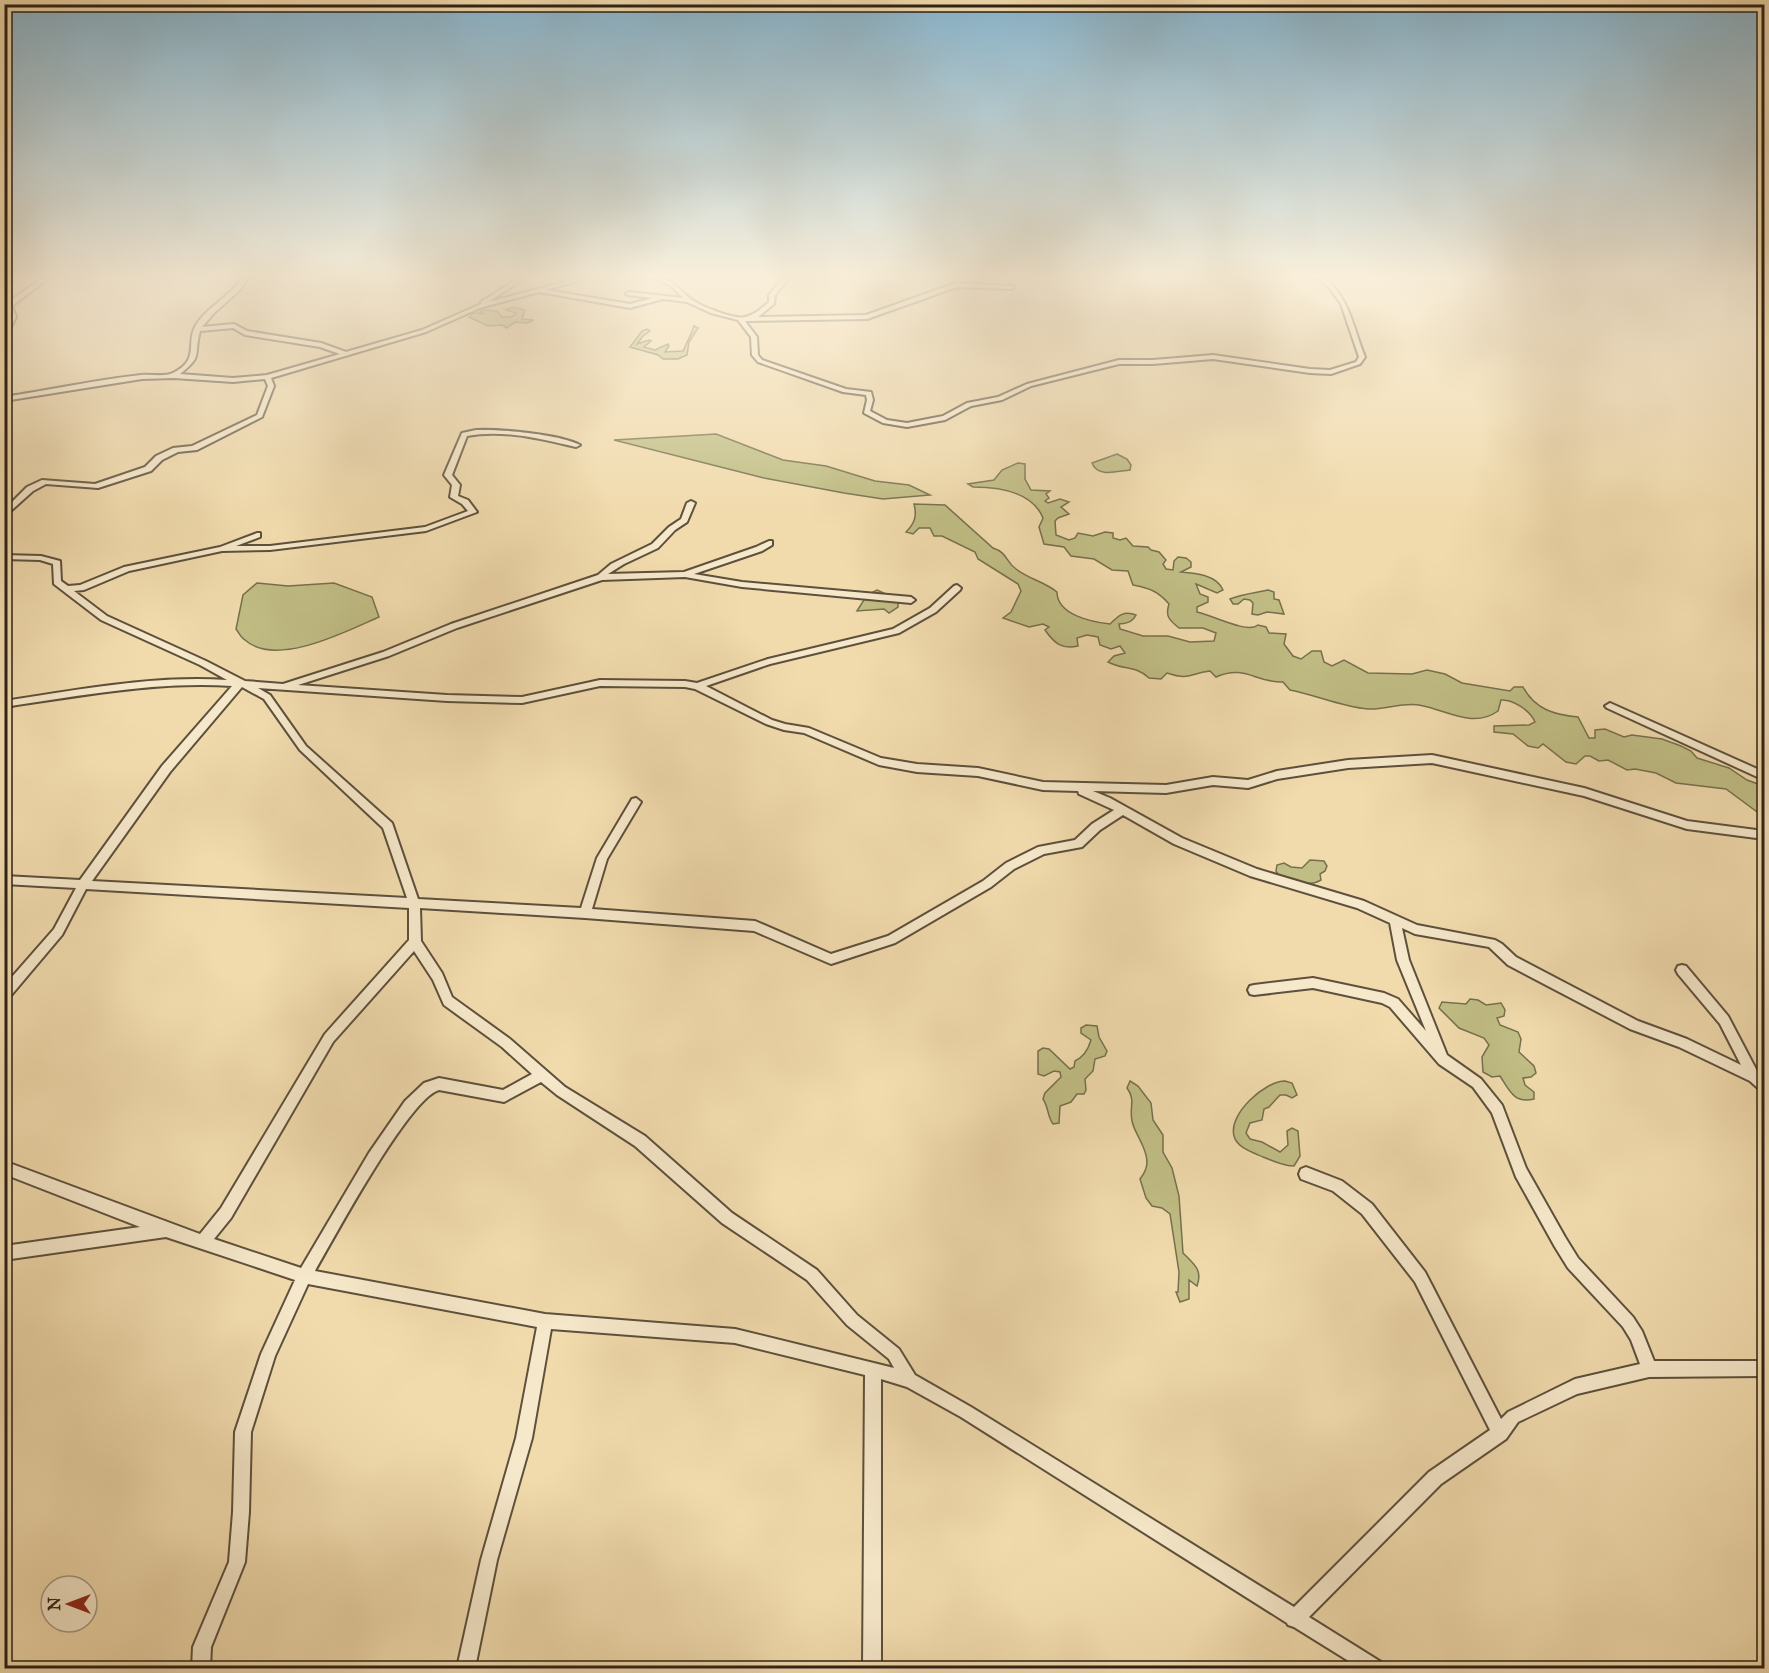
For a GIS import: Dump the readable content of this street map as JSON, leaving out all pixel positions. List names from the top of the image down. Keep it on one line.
{"north":"left"}
